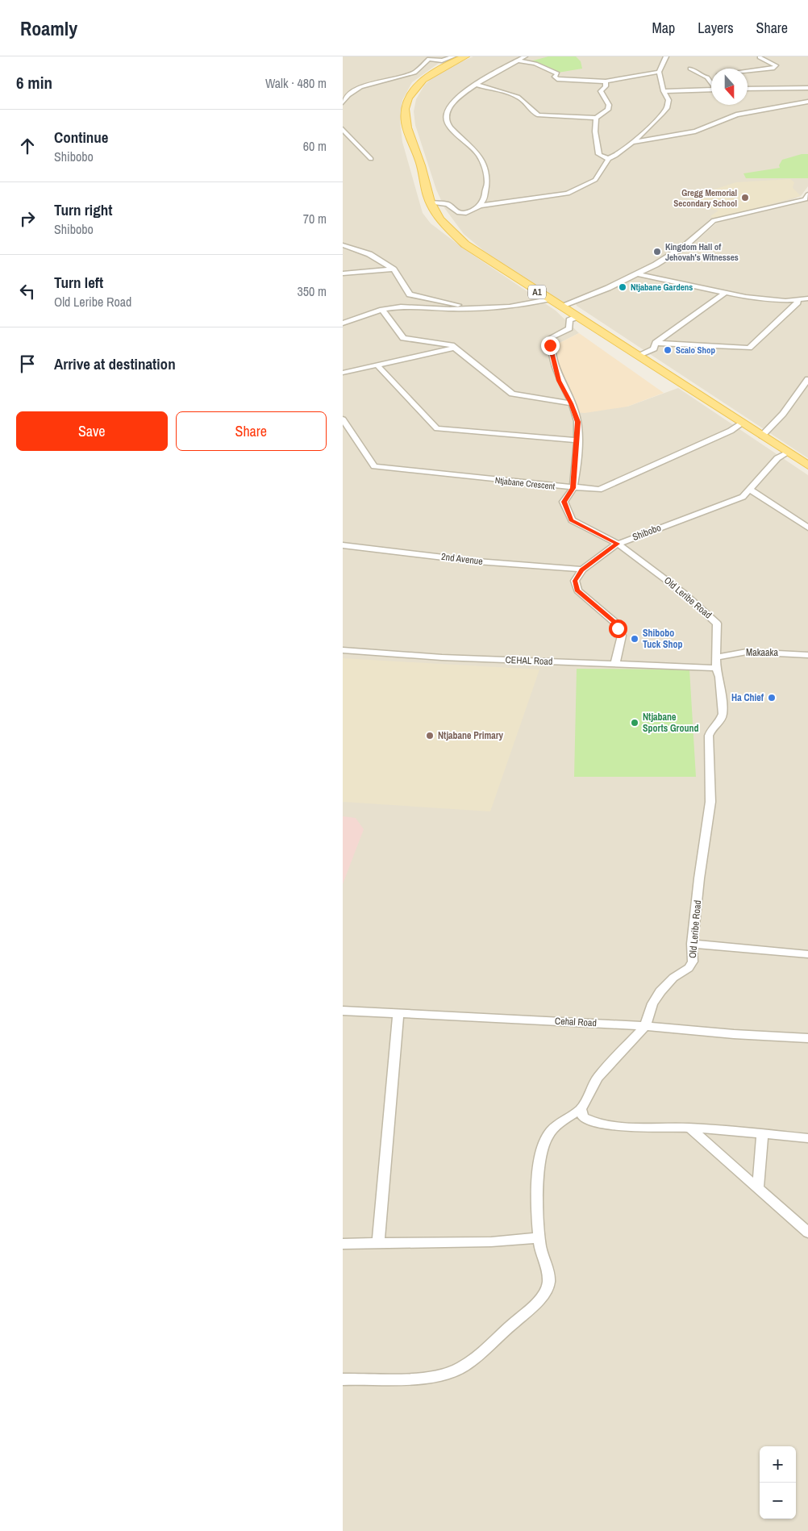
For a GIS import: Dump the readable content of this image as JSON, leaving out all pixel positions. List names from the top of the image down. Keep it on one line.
{"streets":{"main road":["A1"],"street":["Ntjabane Crescent","Shibobo","2nd Avenue","Old Leribe Road","Makaaka","CEHAL Road","Cehal Road"]},"crossings":[["A1","Ntjabane Crescent"],["A1","Shibobo"],["A1","Old Leribe Road"],["Ntjabane Crescent","Old Leribe Road"],["Shibobo","2nd Avenue"],["Shibobo","Old Leribe Road"],["Old Leribe Road","Makaaka"],["Old Leribe Road","CEHAL Road"],["Old Leribe Road","Cehal Road"]],"places":["Gregg Memorial Secondary School","Kingdom Hall of Jehovah's Witnesses","Ntjabane Gardens","Scalo Shop","Shibobo Tuck Shop","Ha Chief","Ntjabane Sports Ground","Ntjabane Primary"],"north":"bottom","page":{"header":"Roamly","nav":["Map","Layers","Share"],"heading":["6 min","Walk · 480 m"],"list":[["Continue","Shibobo","60 m"],["Turn right","Shibobo","70 m"],["Turn left","Old Leribe Road","350 m"],"Arrive at destination"],"buttons":["Save","Share"],"map_buttons":["+","−"]}}
